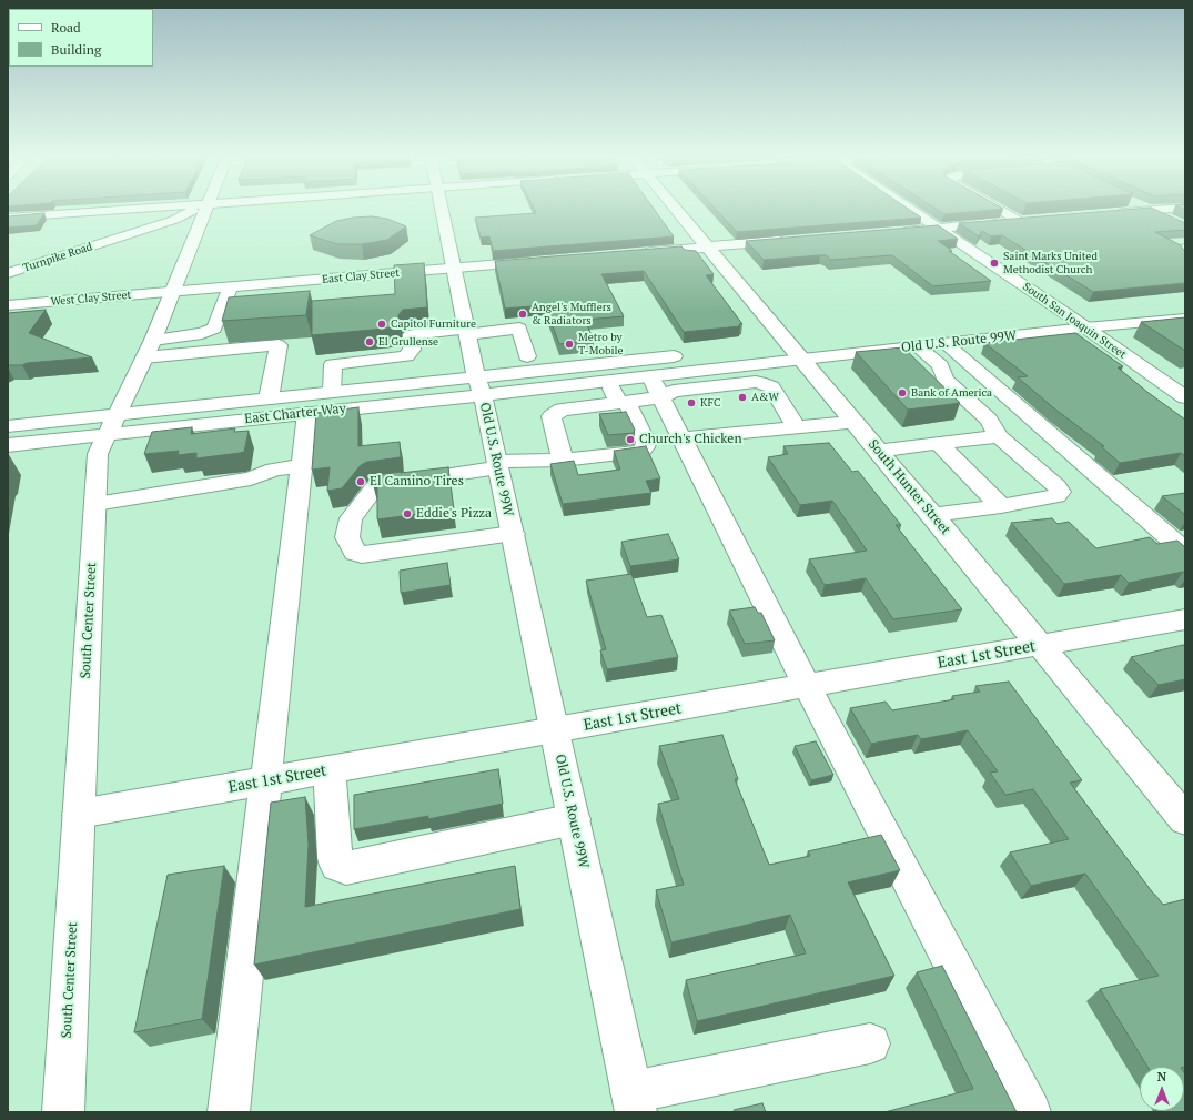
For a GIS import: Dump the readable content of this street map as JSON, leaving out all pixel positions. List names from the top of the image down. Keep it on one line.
{"streets":{"street":["Turnpike Road","East Clay Street","West Clay Street","South San Joaquin Street","Old U.S. Route 99W","East Charter Way","South Hunter Street","South Center Street","East 1st Street"]},"crossings":[["East Clay Street","West Clay Street"],["East Clay Street","South Center Street"],["West Clay Street","South Center Street"],["South San Joaquin Street","Old U.S. Route 99W"],["Old U.S. Route 99W","East Charter Way"],["Old U.S. Route 99W","South Hunter Street"],["Old U.S. Route 99W","East 1st Street"],["East Charter Way","South Center Street"],["South Hunter Street","East 1st Street"],["South Center Street","East 1st Street"]],"places":["Saint Marks United Methodist Church","Angel's Mufflers & Radiators","Capitol Furniture","El Grullense","Metro by T-Mobile","Bank of America","A&W","KFC","Church's Chicken","El Camino Tires","Eddie's Pizza"],"legend":["Road","Building"],"north":"top"}
